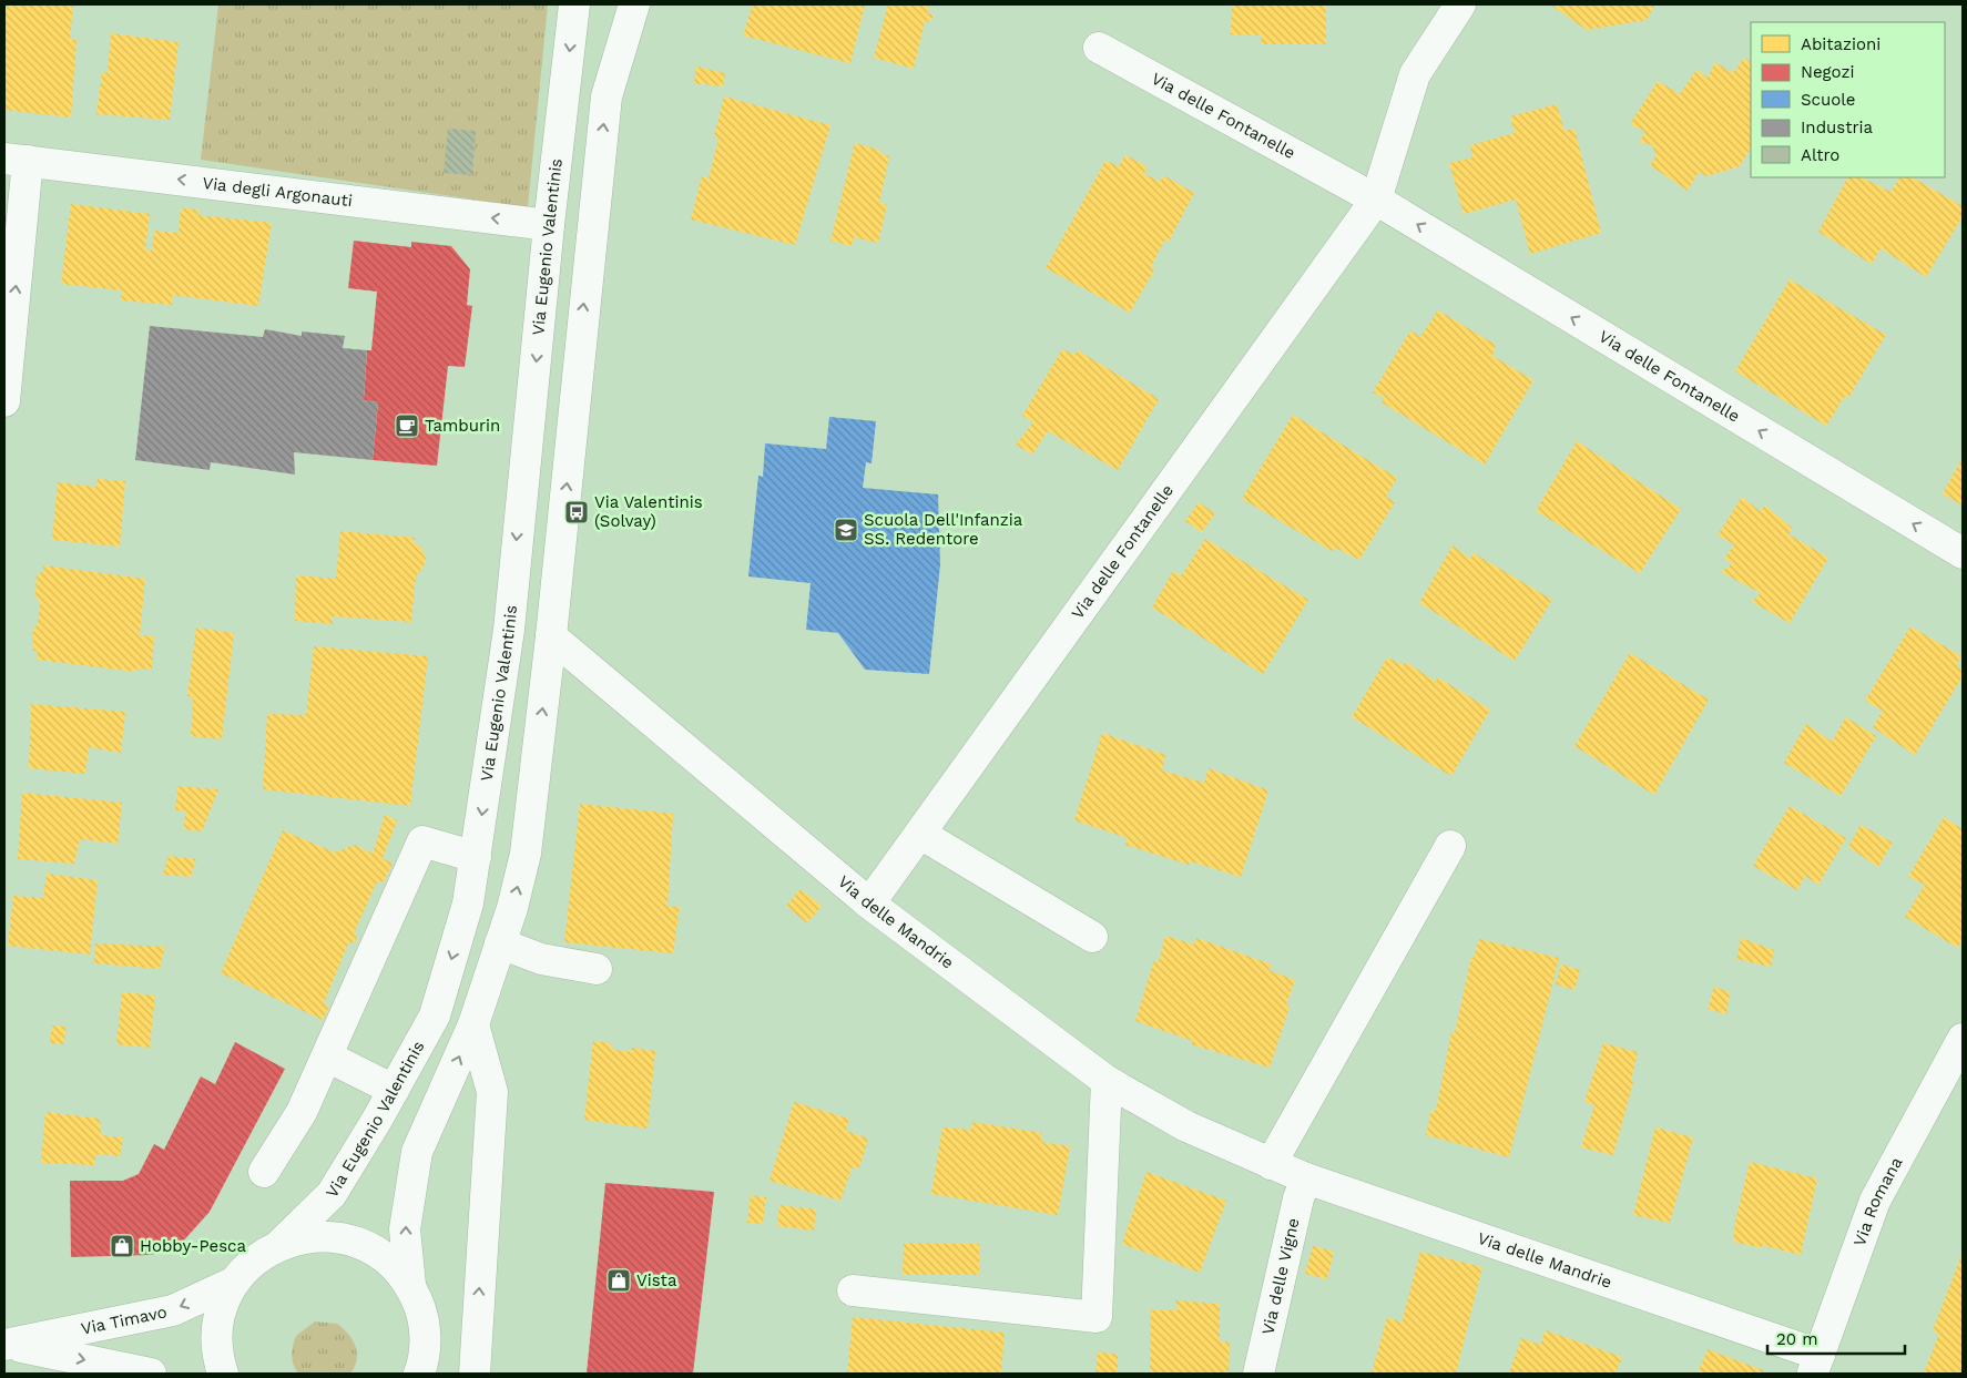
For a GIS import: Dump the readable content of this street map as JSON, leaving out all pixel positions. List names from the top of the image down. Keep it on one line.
{"streets":{"street":["Via delle Fontanelle","Via degli Argonauti","Via Eugenio Valentinis","Via delle Mandrie","Via Romana","Via delle Vigne","Via Timavo"]},"crossings":[["Via delle Fontanelle","Via delle Mandrie"],["Via degli Argonauti","Via Eugenio Valentinis"],["Via Eugenio Valentinis","Via Timavo"],["Via delle Mandrie","Via Romana"],["Via delle Mandrie","Via delle Vigne"]],"one_way":["Via degli Argonauti"],"places":{"cafe":["Tamburin"],"bus stop":["Via Valentinis (Solvay)"],"school or university":["Scuola Dell'Infanzia SS. Redentore"],"shop":["Hobby-Pesca","Vista"]},"legend":["Abitazioni","Negozi","Scuole","Industria","Altro"],"scale_bar":"20 m"}
